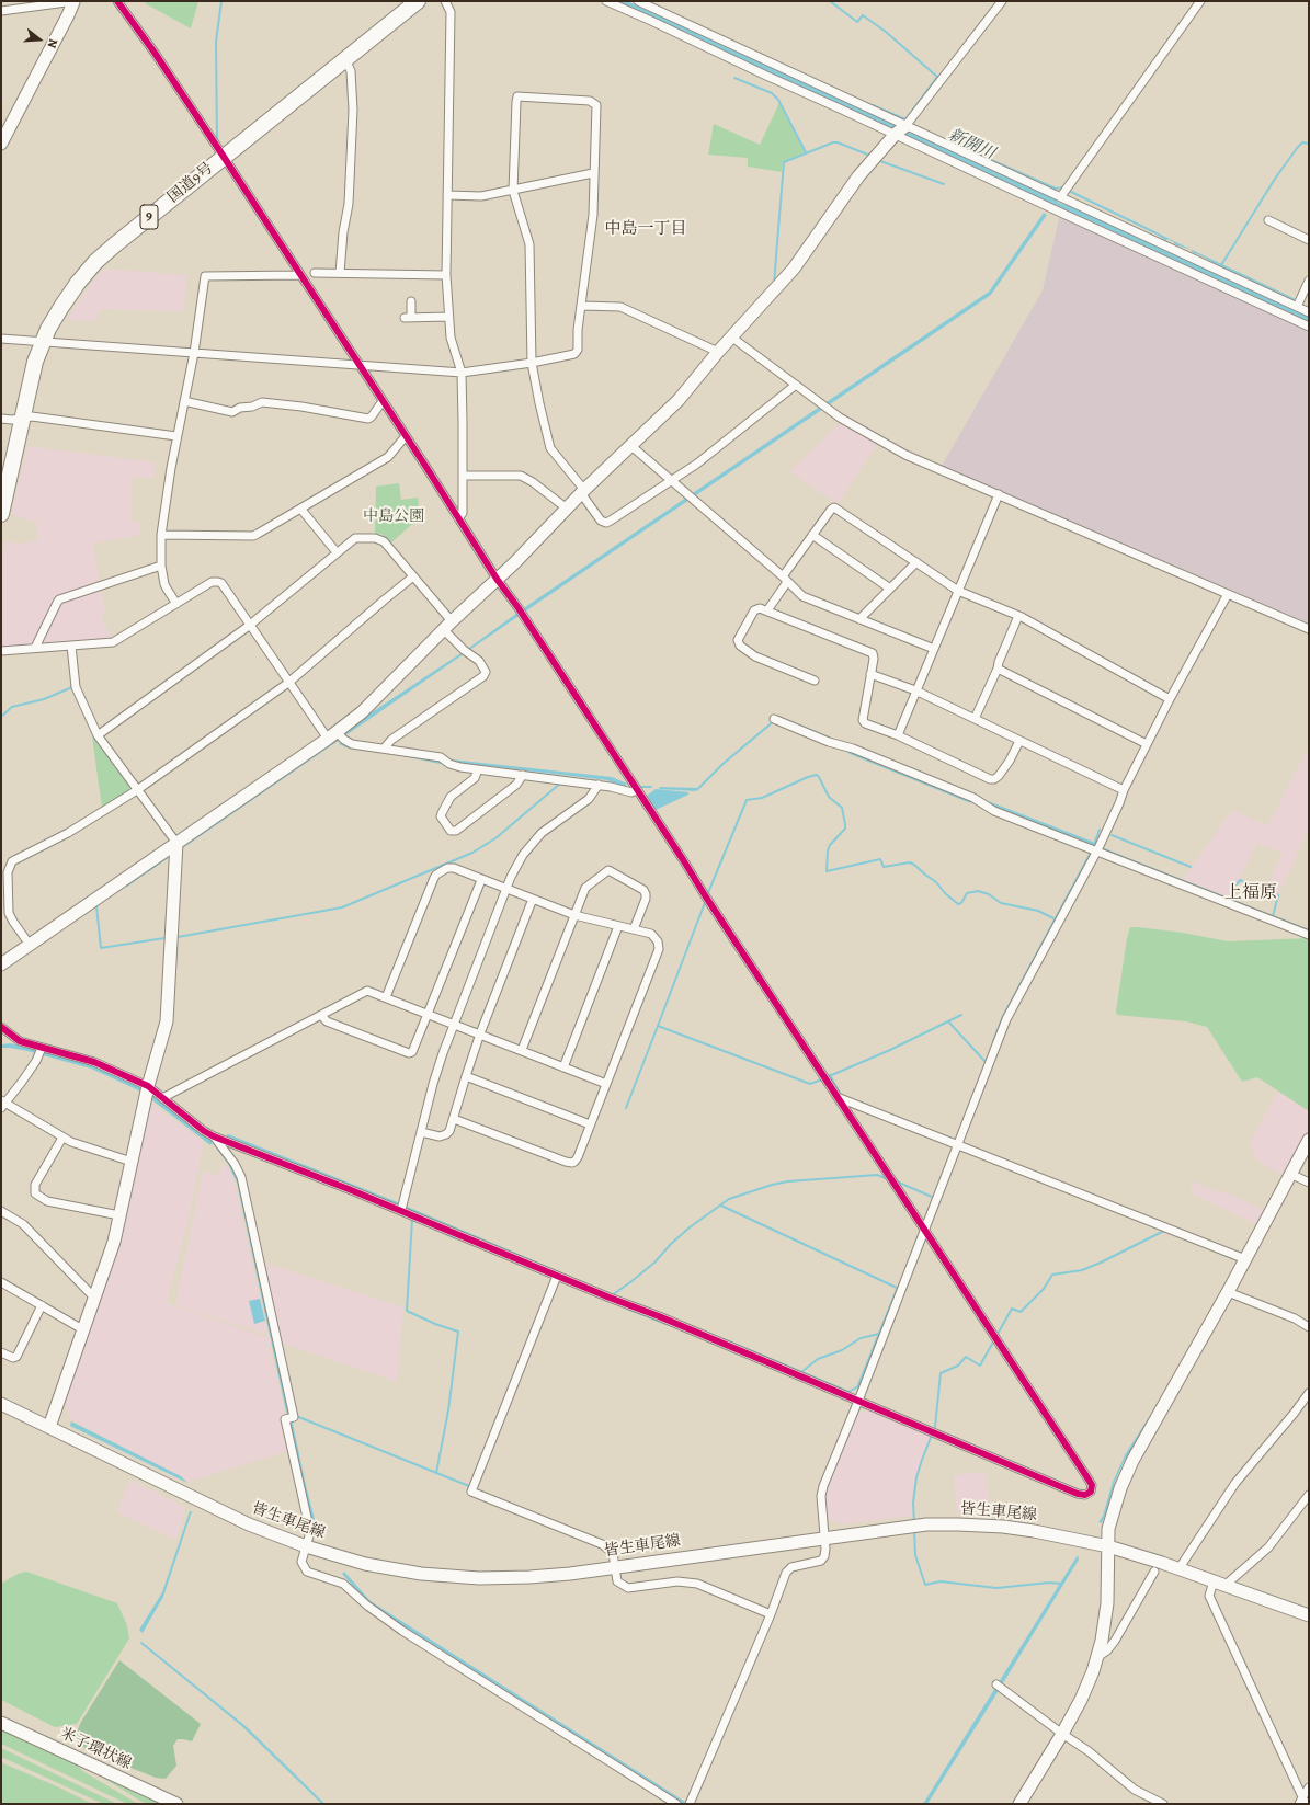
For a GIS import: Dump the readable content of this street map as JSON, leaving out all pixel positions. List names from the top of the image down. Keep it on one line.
{"streets":{"highway":["国道9号","9"],"street":["皆生車尾線","米子環状線"]},"districts":["中島一丁目","上福原"],"water":["新開川"],"parks":["中島公園"],"north":"right"}
